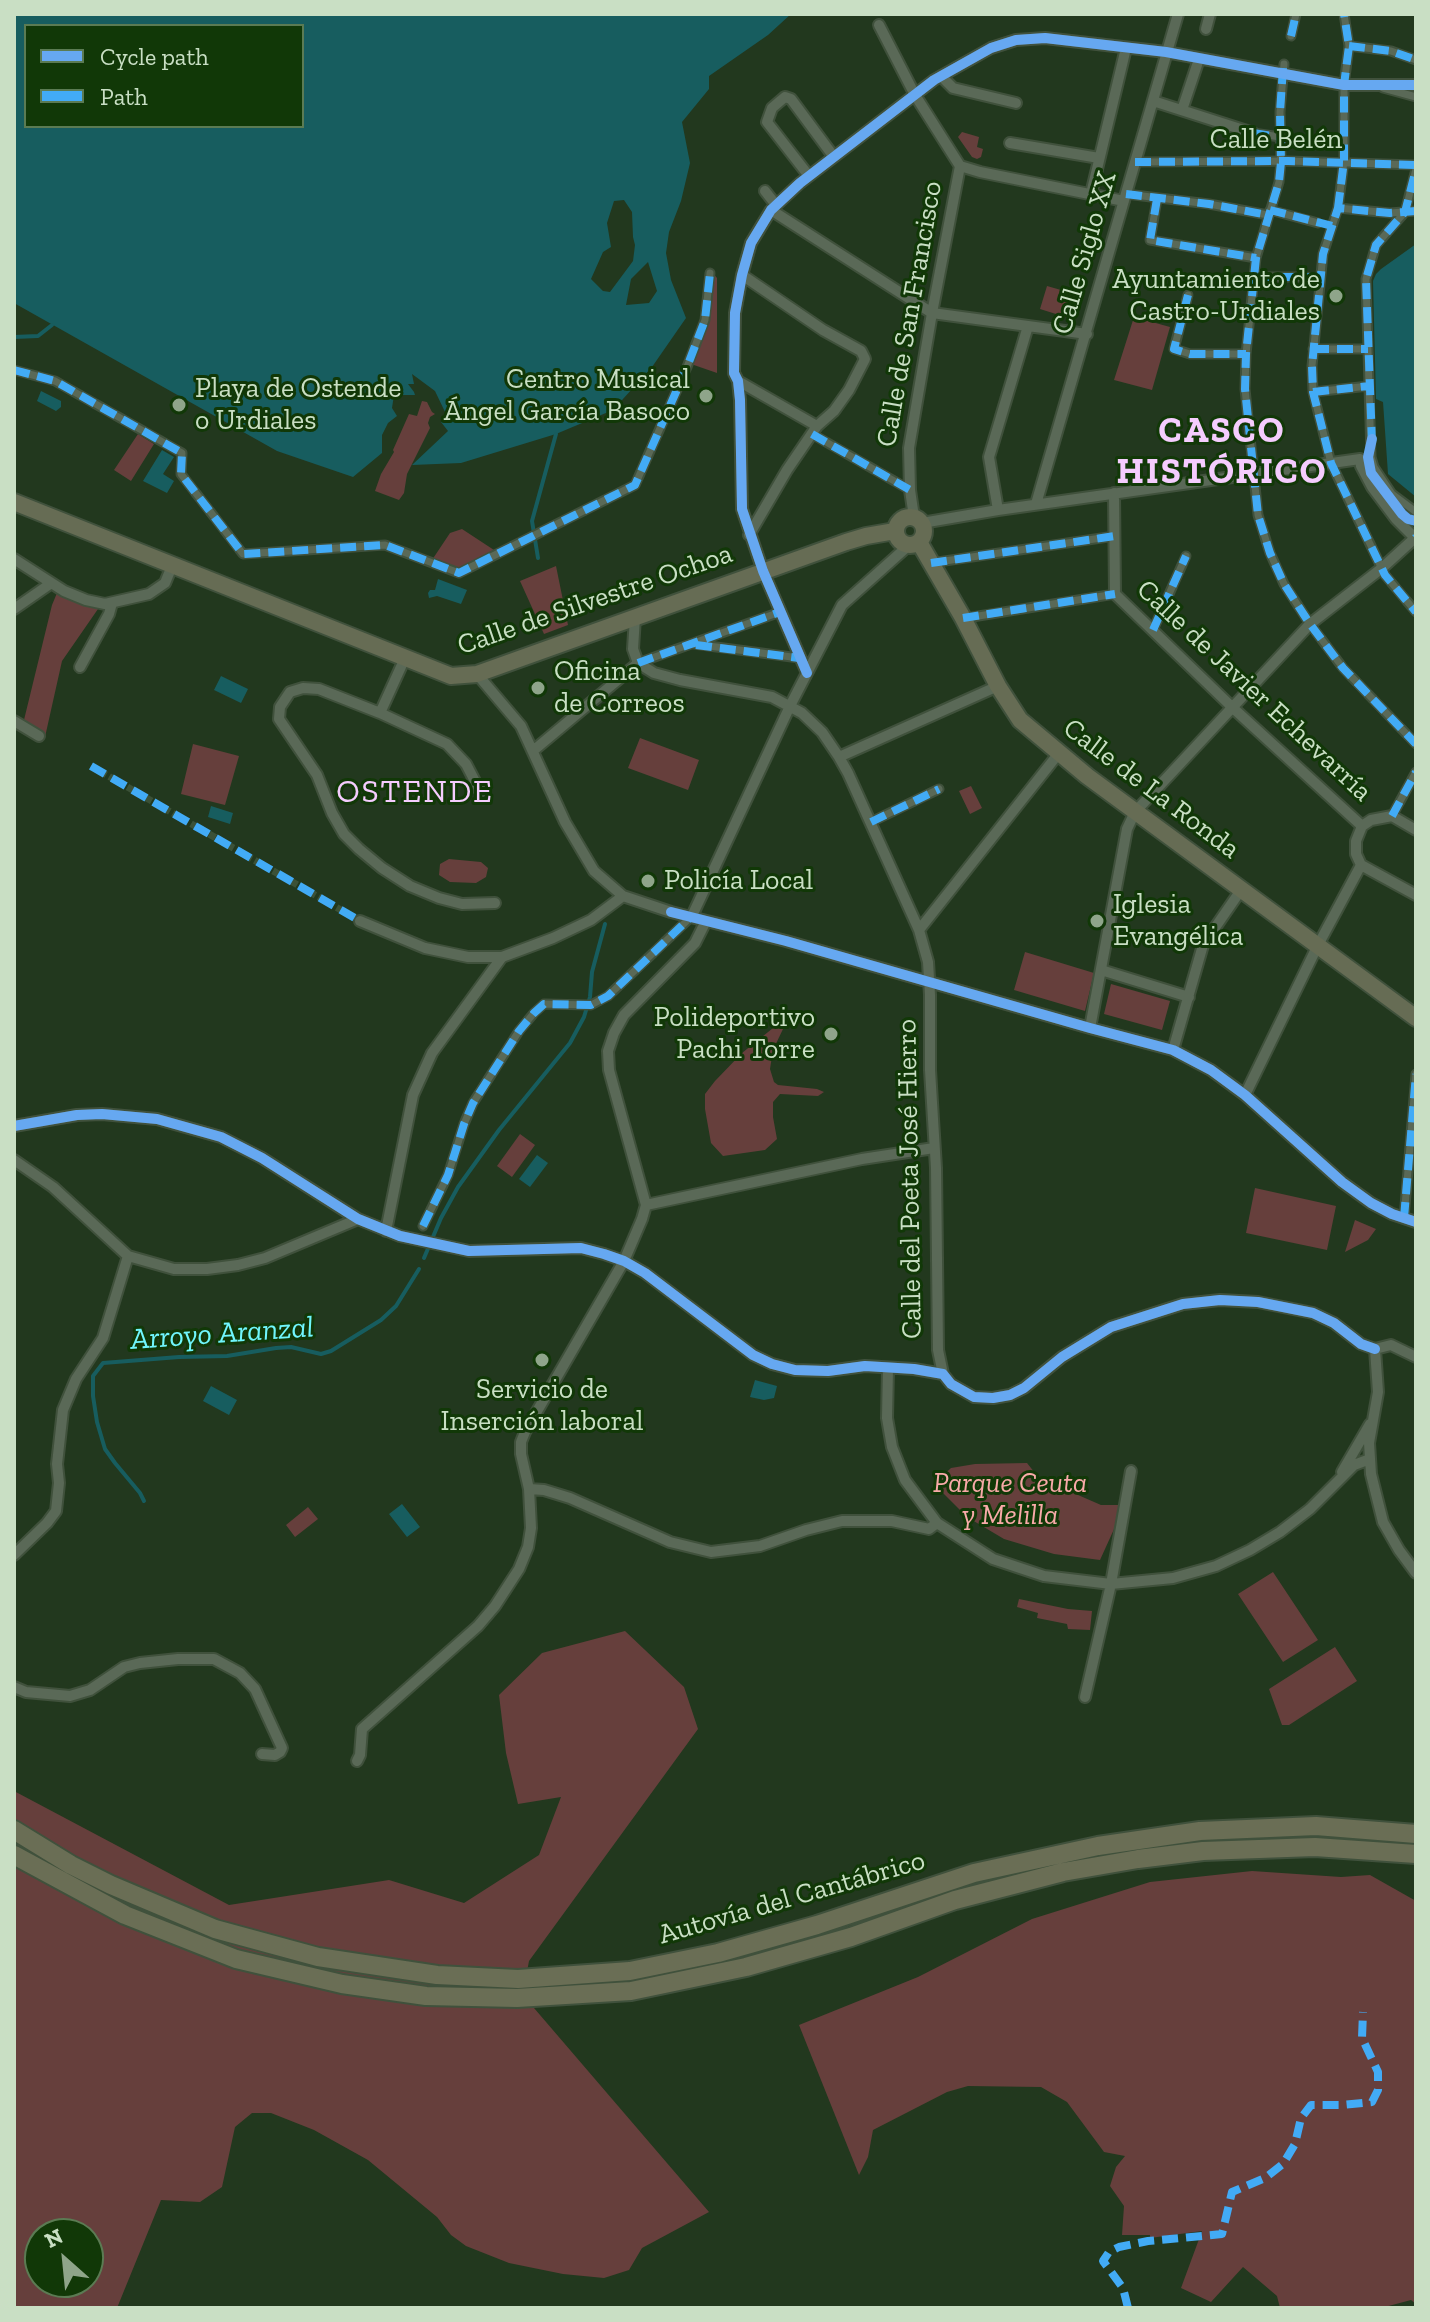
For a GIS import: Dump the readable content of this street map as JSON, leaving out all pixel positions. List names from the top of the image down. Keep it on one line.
{"streets":{"highway":["Calle de Silvestre Ochoa","Calle de La Ronda","Autovía del Cantábrico"],"street":["Calle Belén","Calle Siglo XX","Calle de San Francisco","Calle de Javier Echevarría","Calle del Poeta José Hierro"]},"crossings":[["Calle Belén","Calle Siglo XX"],["Calle de San Francisco","Calle de Silvestre Ochoa"],["Calle de San Francisco","Calle de La Ronda"],["Calle de Silvestre Ochoa","Calle de La Ronda"]],"districts":["CASCO HISTÓRICO","OSTENDE"],"water":["Arroyo Aranzal"],"parks":["Parque Ceuta y Melilla"],"places":["Ayuntamiento de Castro-Urdiales","Centro Musical Ángel García Basoco","Playa de Ostende o Urdiales","Oficina de Correos","Policía Local","Iglesia Evangélica","Polideportivo Pachi Torre","Servicio de Inserción laboral"],"legend":["Cycle path","Path"],"north":"top left"}
